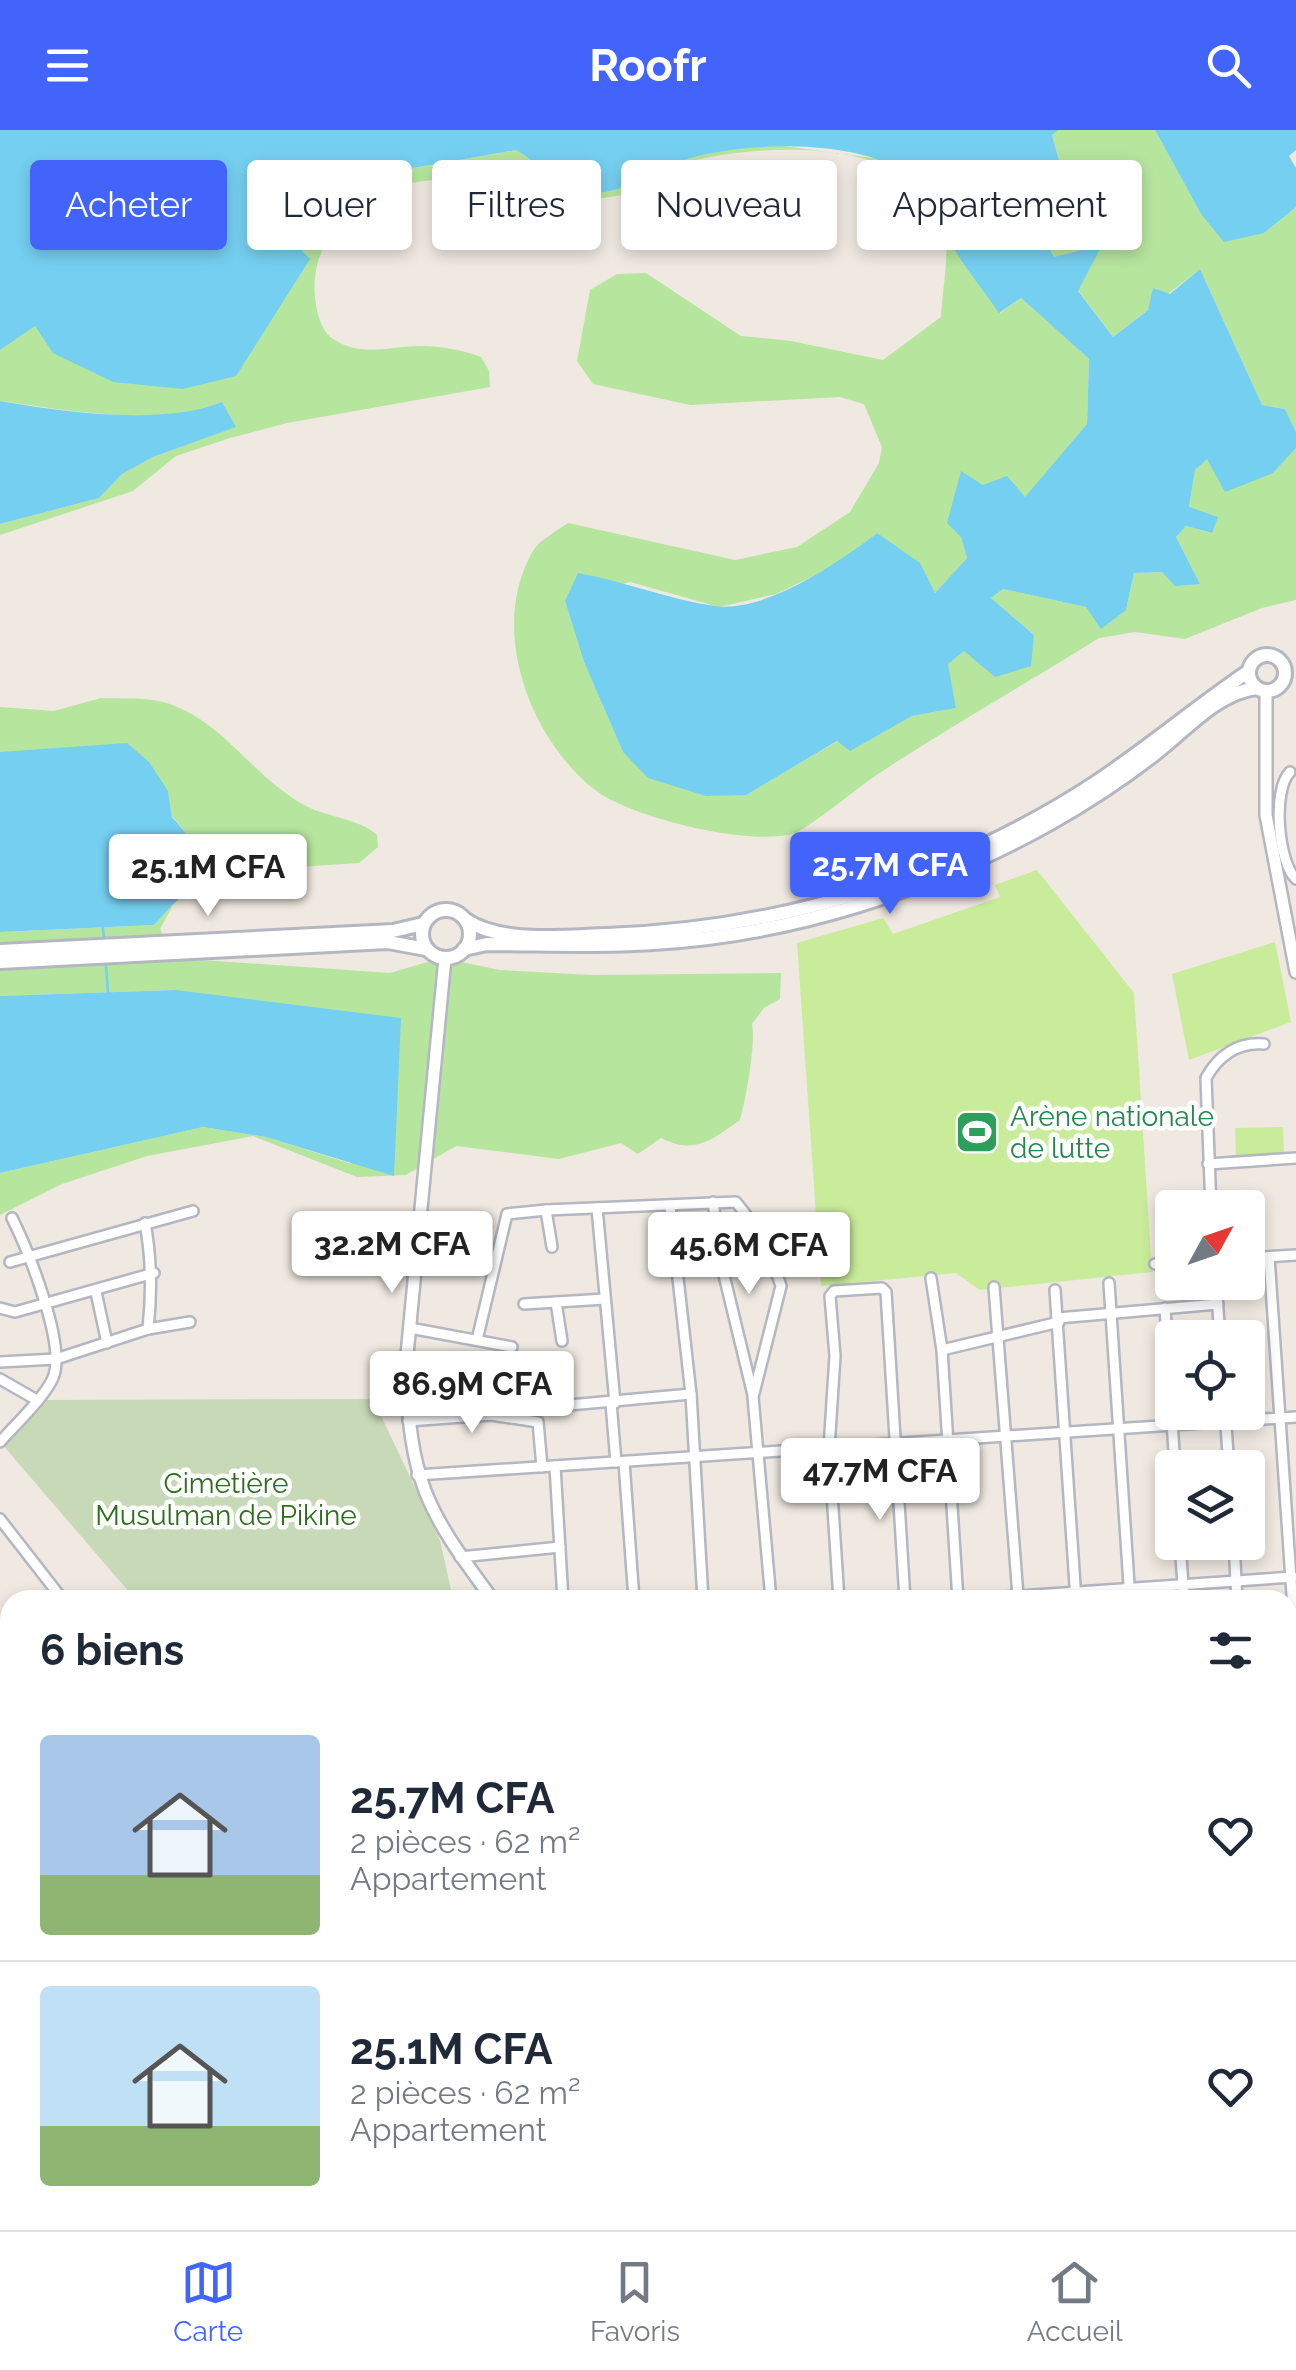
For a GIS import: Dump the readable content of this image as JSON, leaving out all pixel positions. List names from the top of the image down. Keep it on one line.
{"parks":["Cimetière Musulman de Pikine"],"places":{"sports":["Arène nationale de lutte"]},"north":"top right","page":{"header":"Roofr","chip":["Acheter","Louer","Filtres","Nouveau","Appartement"],"price":["25.7M CFA","25.1M CFA","32.2M CFA","45.6M CFA","86.9M CFA","47.7M CFA"],"heading":"6 biens","list":[{"name":"25.7M CFA","note":"2 pièces · 62 m² · Appartement"},{"name":"25.1M CFA","note":"2 pièces · 62 m² · Appartement"}],"tabs":["Carte","Favoris","Accueil"]}}
